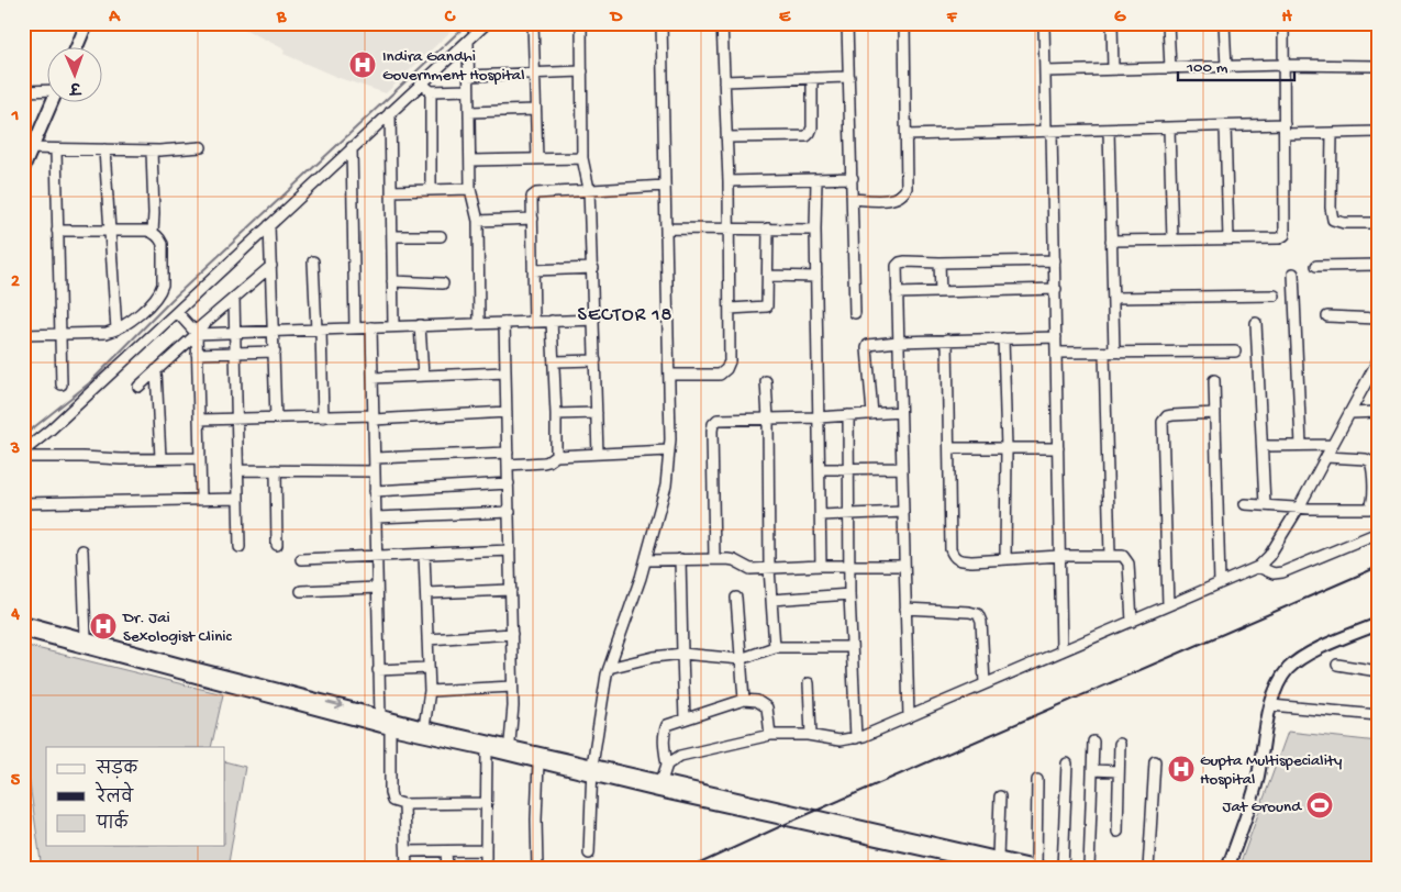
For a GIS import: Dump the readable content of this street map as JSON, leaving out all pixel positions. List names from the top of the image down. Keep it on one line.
{"districts":["SECTOR 18"],"places":{"hospital":["Indira Gandhi Government Hospital","Dr. Jai Sexologist Clinic","Gupta Multispeciality Hospital"],"sports":["Jat Ground"]},"legend":["सड़क","रेलवे","पार्क"],"scale_bar":"100 m","north":"bottom","grid":{"columns":["A","B","C","D","E","F","G","H"],"rows":["1","2","3","4","5"]}}
